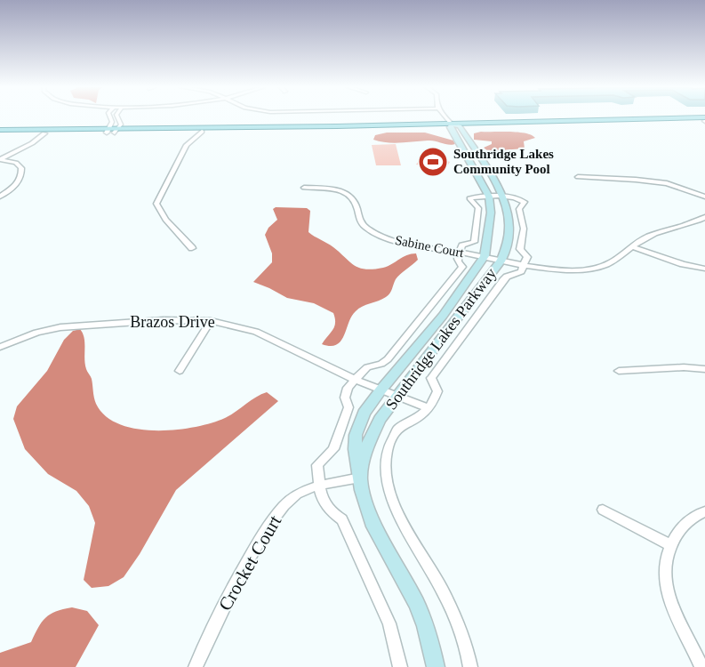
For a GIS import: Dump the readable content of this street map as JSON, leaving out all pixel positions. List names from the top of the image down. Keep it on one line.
{"streets":{"street":["Sabine Court","Brazos Drive","Southridge Lakes Parkway","Crocket Court"]},"crossings":[["Sabine Court","Southridge Lakes Parkway"],["Brazos Drive","Southridge Lakes Parkway"],["Southridge Lakes Parkway","Crocket Court"]],"places":{"sports":["Southridge Lakes Community Pool"]}}
